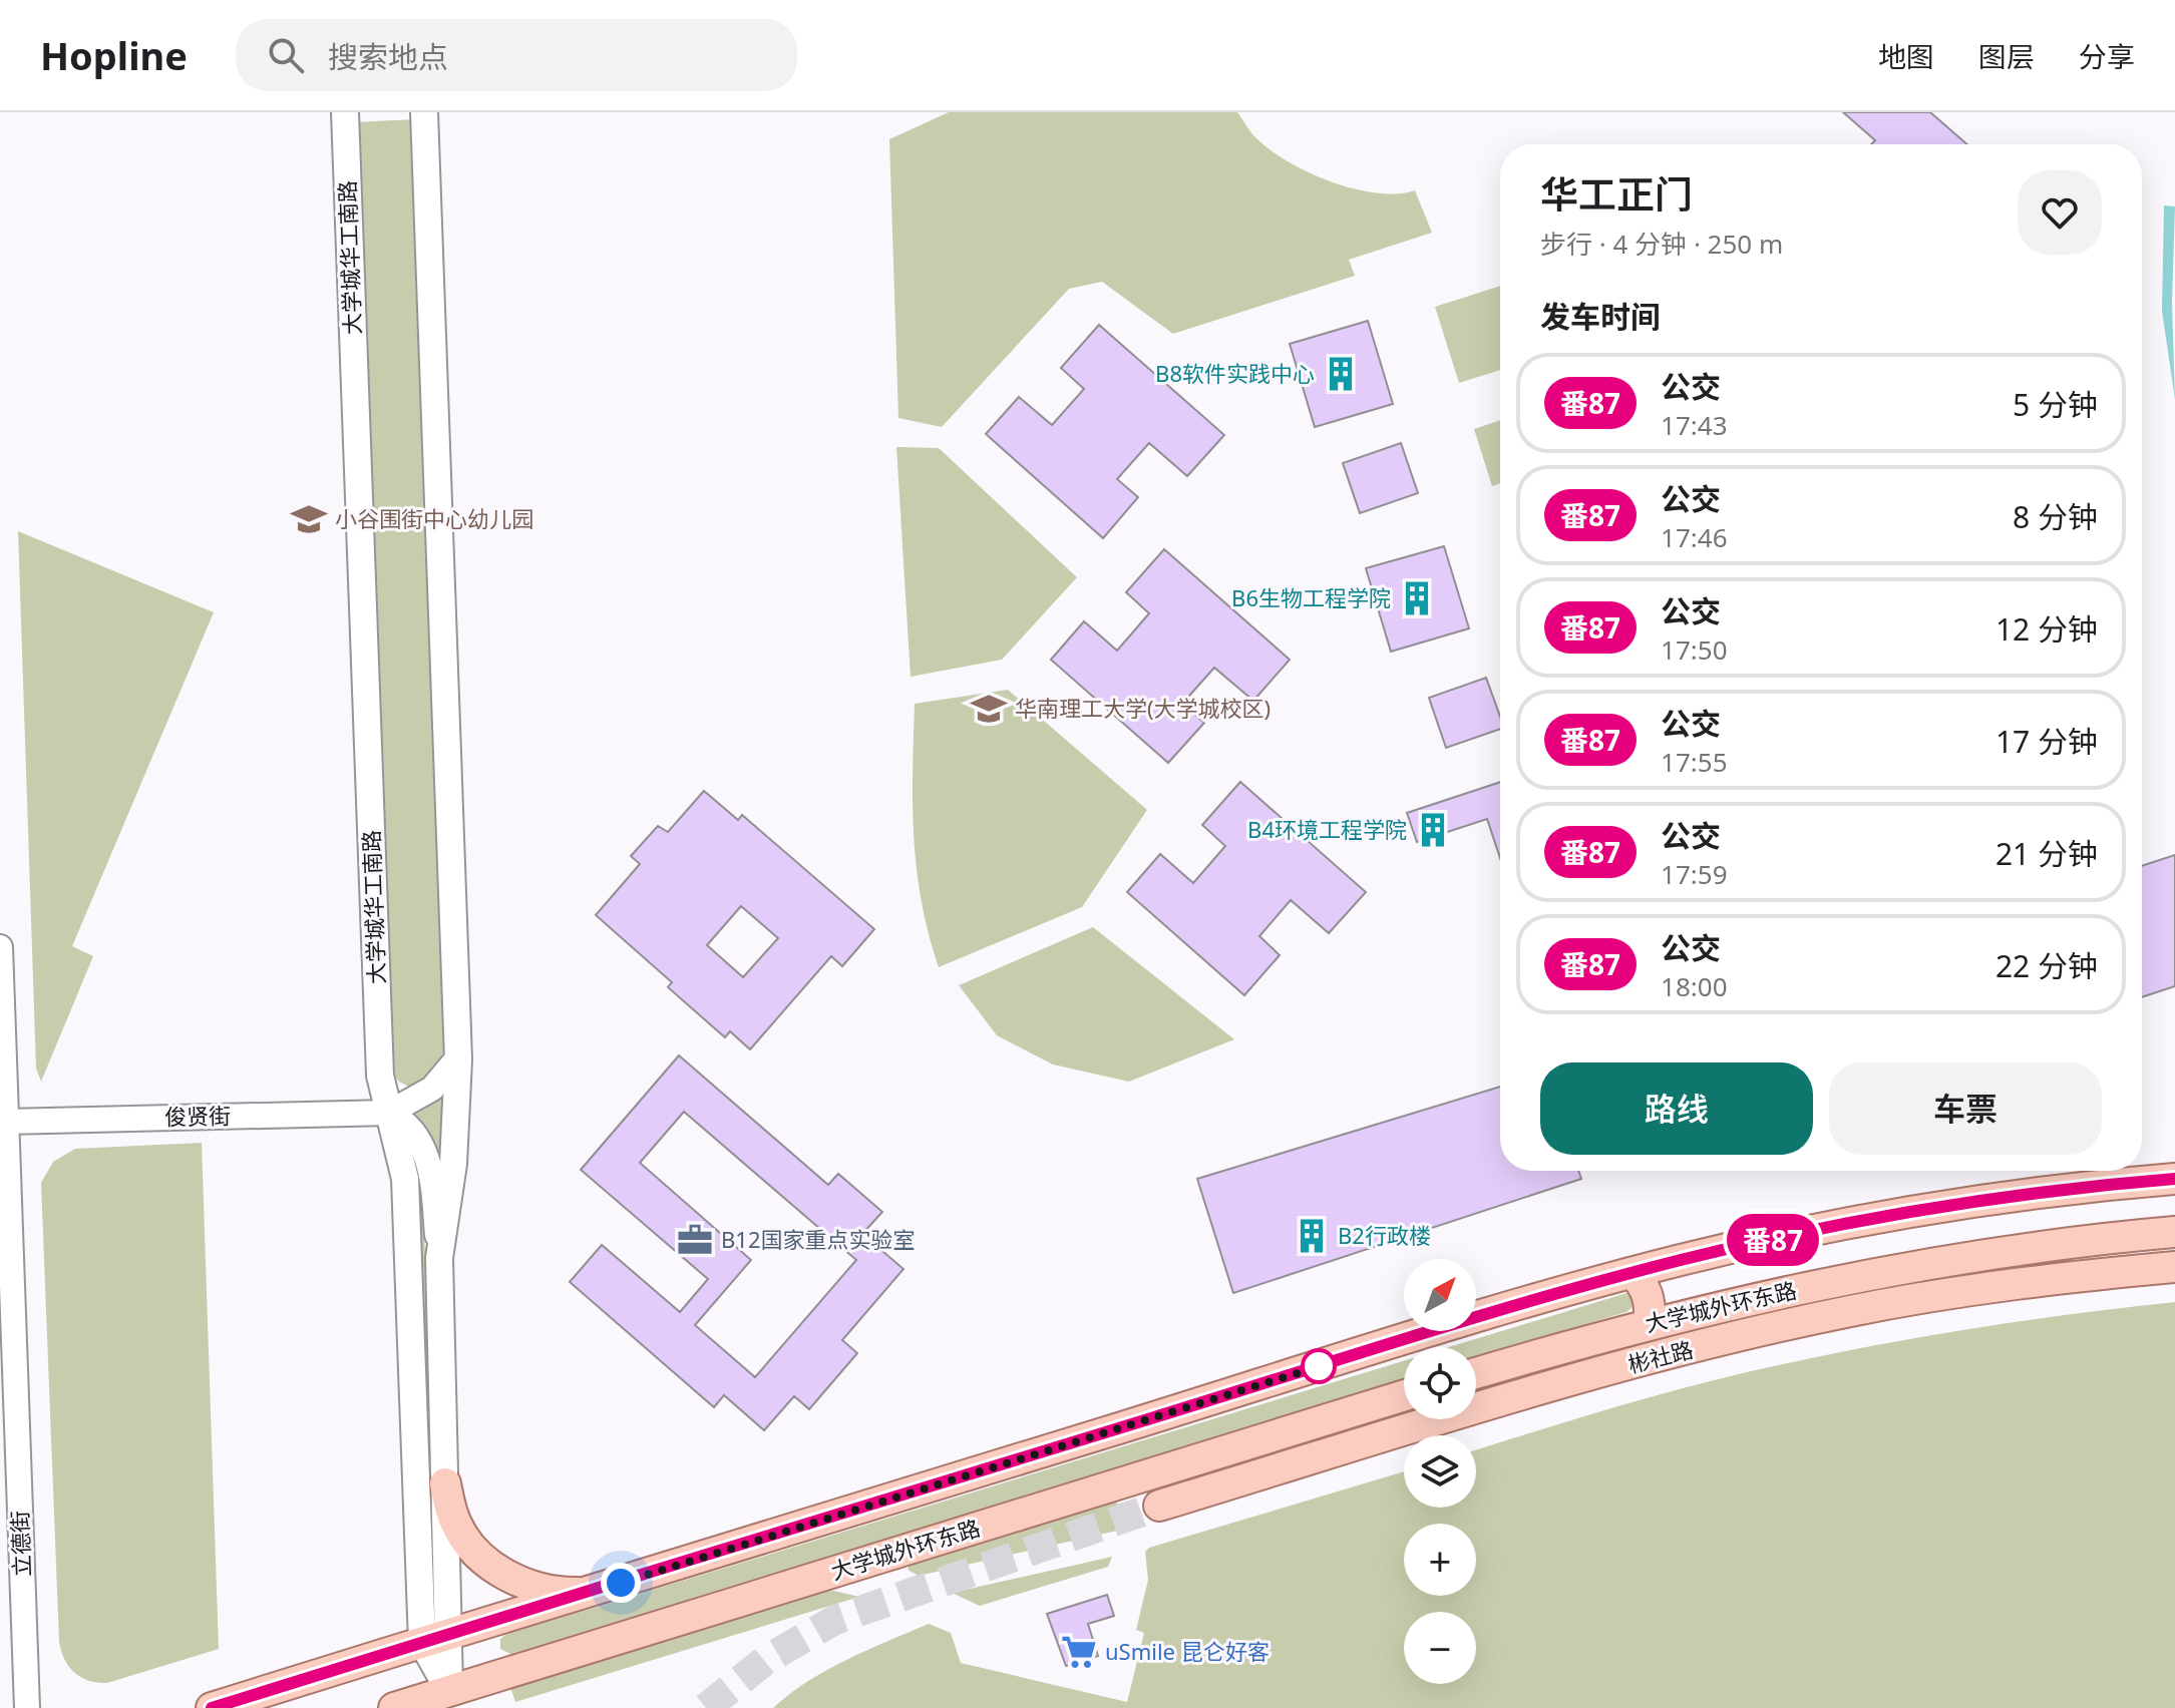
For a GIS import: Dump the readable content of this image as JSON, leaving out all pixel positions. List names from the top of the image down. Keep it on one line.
{"streets":{"main road":["大学城华工南路","大学城外环东路","彬社路"],"street":["俊贤街","立德街"]},"crossings":[["大学城华工南路","俊贤街"],["大学城华工南路","大学城外环东路"],["俊贤街","立德街"]],"places":{"building":["B8软件实践中心","B6生物工程学院","B4环境工程学院","B2行政楼"],"school or university":["小谷围街中心幼儿园","华南理工大学(大学城校区)"],"office":["B12国家重点实验室"],"supermarket":["uSmile 昆仑好客"]},"lines":["bus line 番87"],"north":"top right","page":{"header":"Hopline","search":"搜索地点","nav":["地图","图层","分享"],"on_map":"番87","heading":[["华工正门","步行 · 4 分钟 · 250 m"],"发车时间"],"list":[{"mark":"番87","name":"公交","note":"17:43","value":"5 分钟"},{"mark":"番87","name":"公交","note":"17:46","value":"8 分钟"},{"mark":"番87","name":"公交","note":"17:50","value":"12 分钟"},{"mark":"番87","name":"公交","note":"17:55","value":"17 分钟"},{"mark":"番87","name":"公交","note":"17:59","value":"21 分钟"},{"mark":"番87","name":"公交","note":"18:00","value":"22 分钟"}],"buttons":["路线","车票"],"map_buttons":["+","−"]}}
